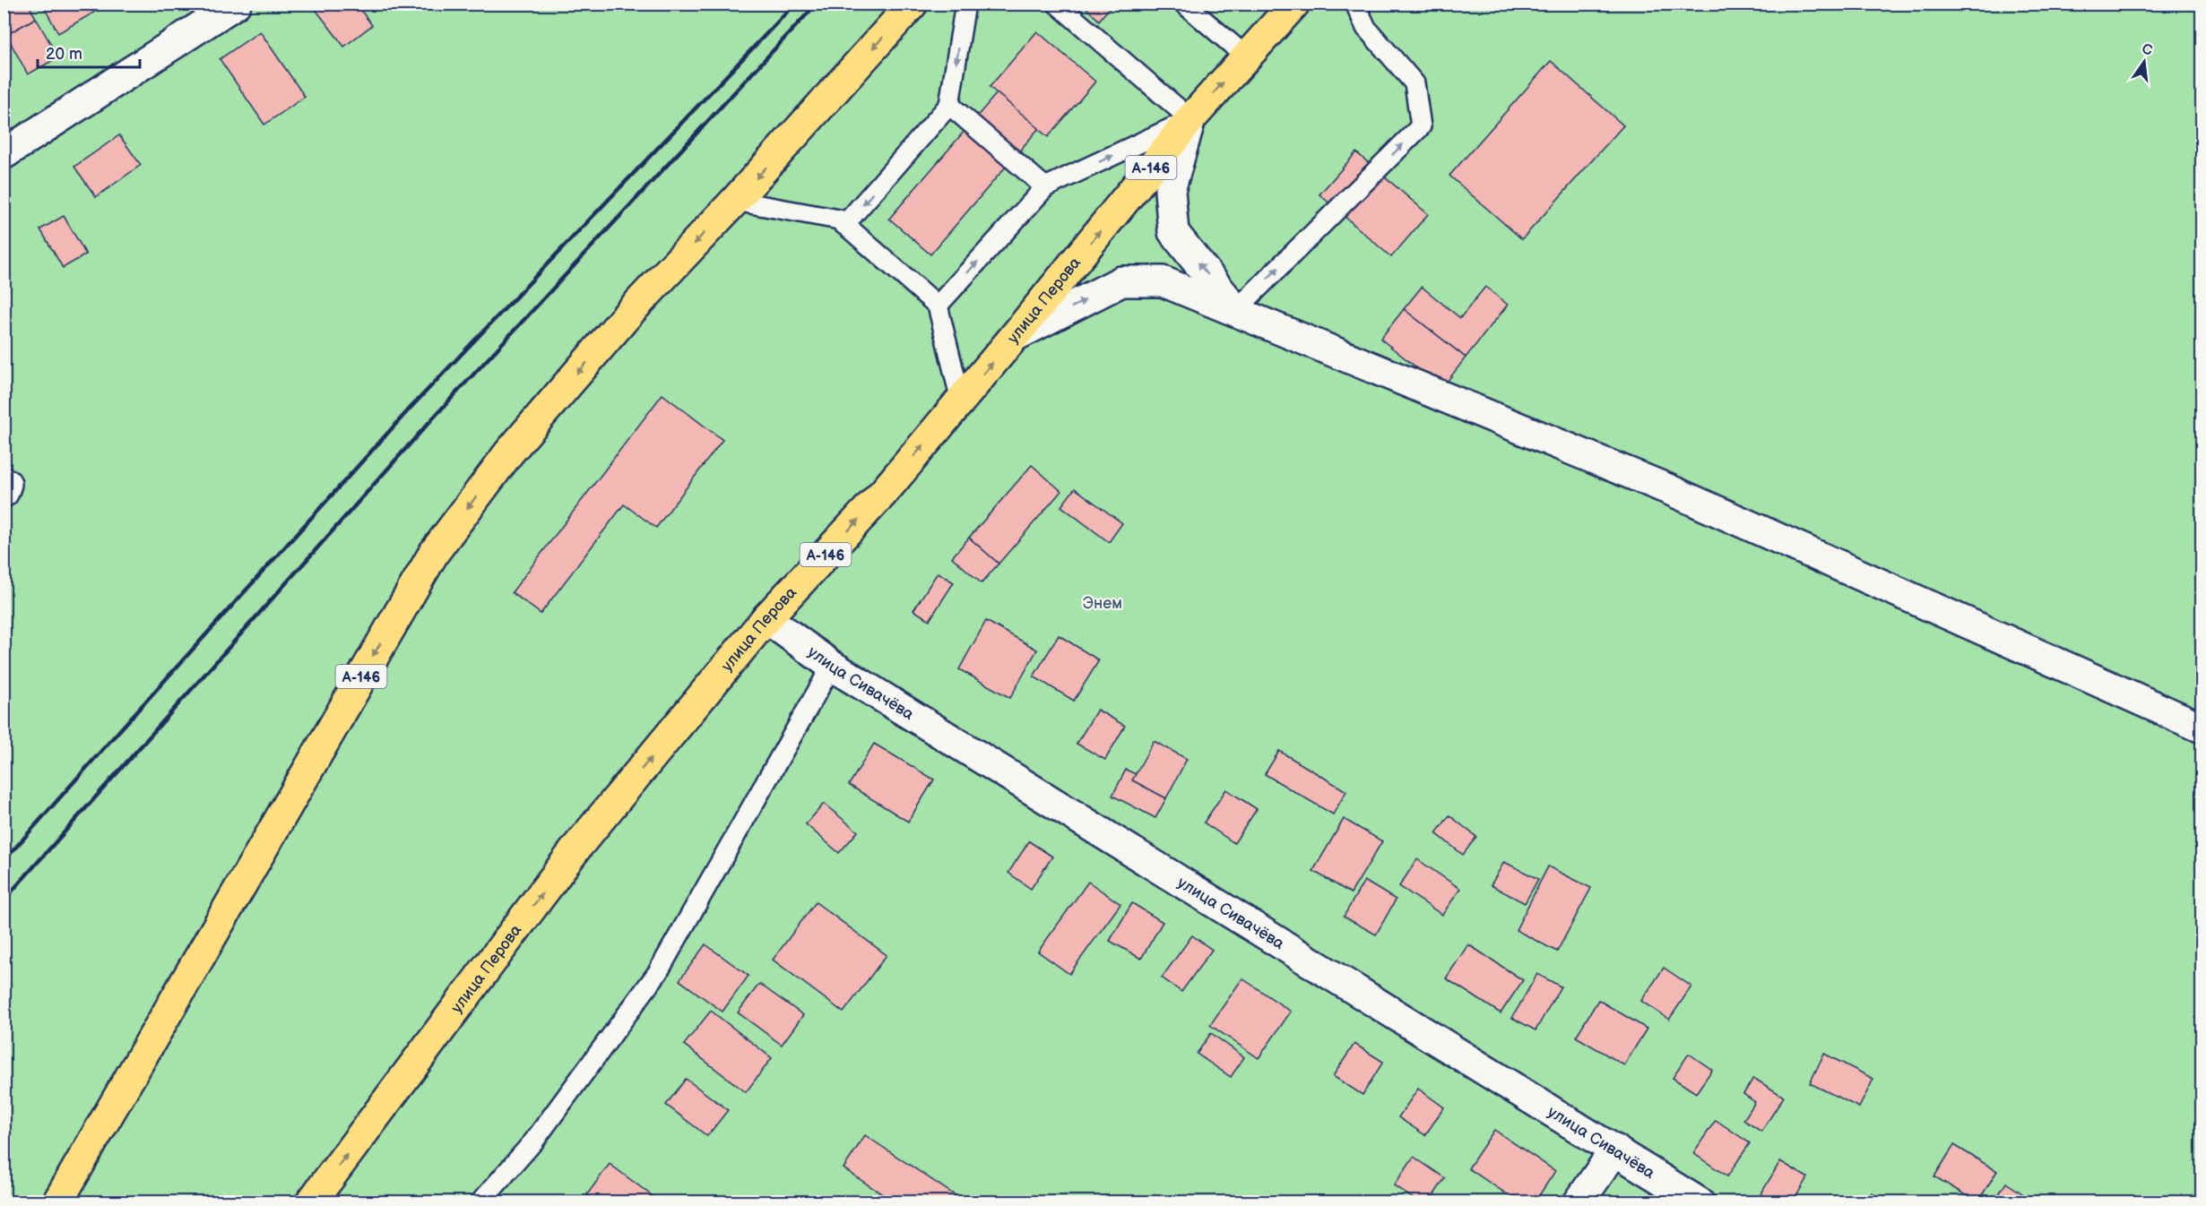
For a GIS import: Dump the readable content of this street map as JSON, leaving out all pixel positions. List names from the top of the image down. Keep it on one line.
{"streets":{"highway":["А-146","улица Перова"],"street":["улица Сивачёва"]},"crossings":[["улица Перова","улица Сивачёва"]],"one_way":["улица Перова"],"parks":["Энем"],"scale_bar":"20 m","north":"top"}
